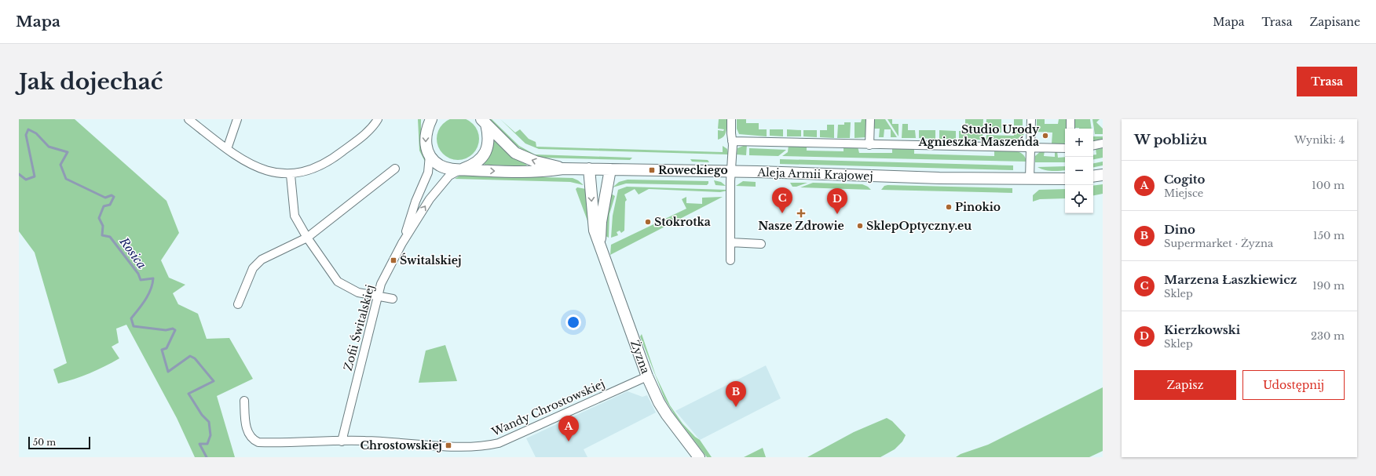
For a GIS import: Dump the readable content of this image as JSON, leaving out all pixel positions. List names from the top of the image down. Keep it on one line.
{"streets":{"street":["Aleja Armii Krajowej","Zofii Świtalskiej","Żyzna","Wandy Chrostowskiej"]},"crossings":[["Aleja Armii Krajowej","Zofii Świtalskiej"],["Aleja Armii Krajowej","Żyzna"],["Zofii Świtalskiej","Wandy Chrostowskiej"],["Żyzna","Wandy Chrostowskiej"]],"water":["Rosica"],"places":{"other":["Studio Urody Agnieszka Maszeńda","Pinokio","Stokrotka","SklepOptyczny.eu"],"transit":["Roweckiego","Świtalskiej","Chrostowskiej"],"health":["Nasze Zdrowie"]},"scale_bar":"50 m","page":{"header":"Mapa","nav":["Mapa","Trasa","Zapisane"],"buttons":["Trasa",["Zapisz","Udostępnij"]],"title":"Jak dojechać","heading":["W pobliżu","Wyniki: 4"],"map_buttons":["+","−"],"list":[{"mark":"A","name":"Cogito","note":"Miejsce","value":"100 m"},{"mark":"B","name":"Dino","note":"Supermarket · Żyzna","value":"150 m"},{"mark":"C","name":"Marzena Łaszkiewicz","note":"Sklep","value":"190 m"},{"mark":"D","name":"Kierzkowski","note":"Sklep","value":"230 m"}],"pins":["C","D","B","A"],"scale":"50 m"}}
